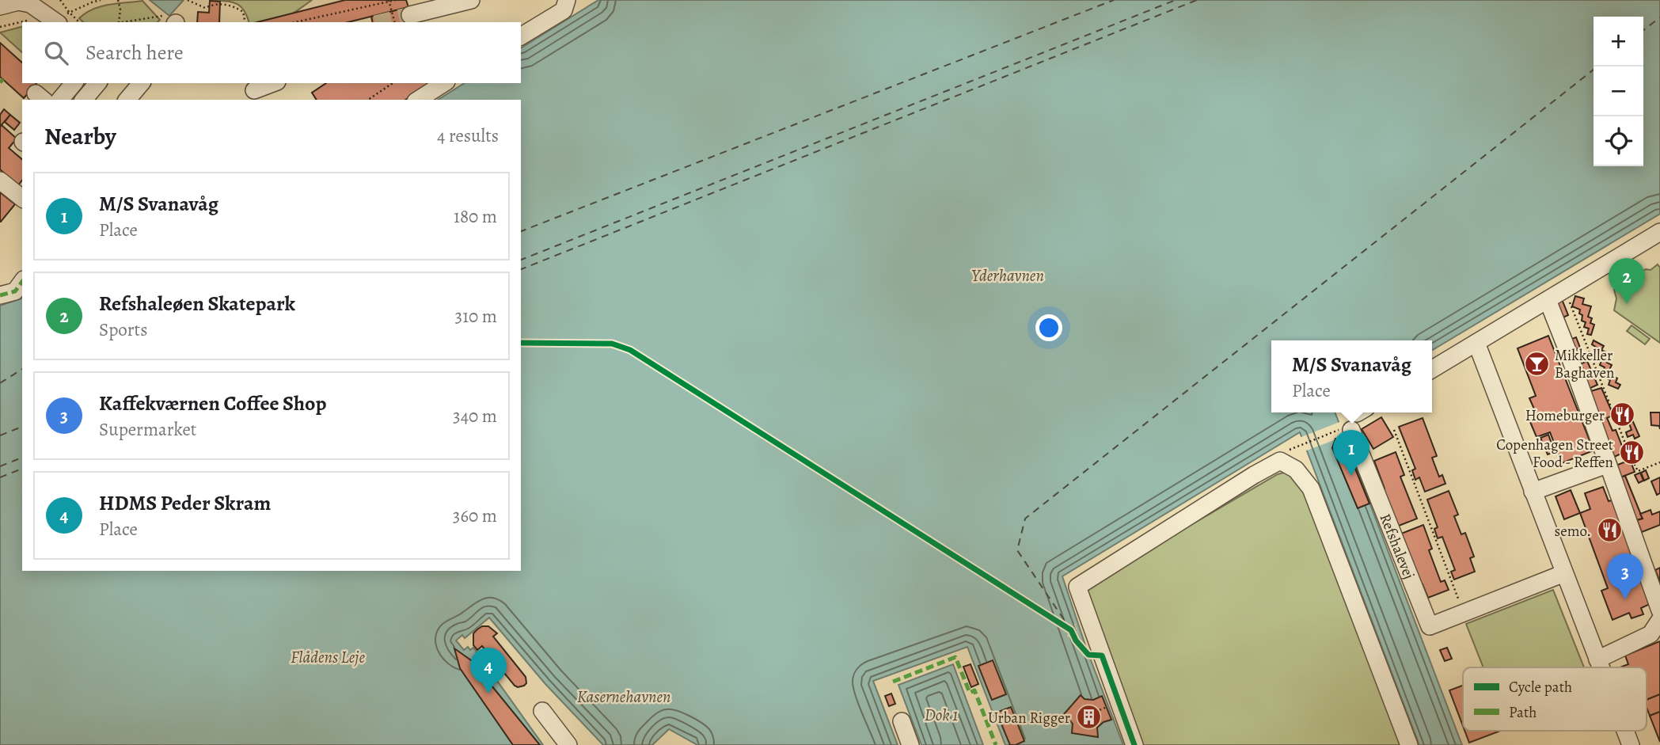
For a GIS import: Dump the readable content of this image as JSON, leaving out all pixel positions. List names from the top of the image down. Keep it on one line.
{"streets":{"street":["Refshalevej"]},"water":["Yderhavnen","Flådens Leje","Kasernehavnen","Dok 1"],"places":{"bar":["Mikkeller Baghaven"],"restaurant":["Homeburger","Copenhagen Street Food - Reffen","semo."],"building":["Urban Rigger"]},"legend":["Cycle path","Path"],"page":{"map_buttons":["+","−"],"search":"Search here","heading":["Nearby","4 results"],"list":[{"mark":"1","name":"M/S Svanavåg","note":"Place","value":"180 m"},{"mark":"2","name":"Refshaleøen Skatepark","note":"Sports","value":"310 m"},{"mark":"3","name":"Kaffekværnen Coffee Shop","note":"Supermarket","value":"340 m"},{"mark":"4","name":"HDMS Peder Skram","note":"Place","value":"360 m"}],"pins":["2","1","3","4"],"popup":["M/S Svanavåg","Place"]}}
